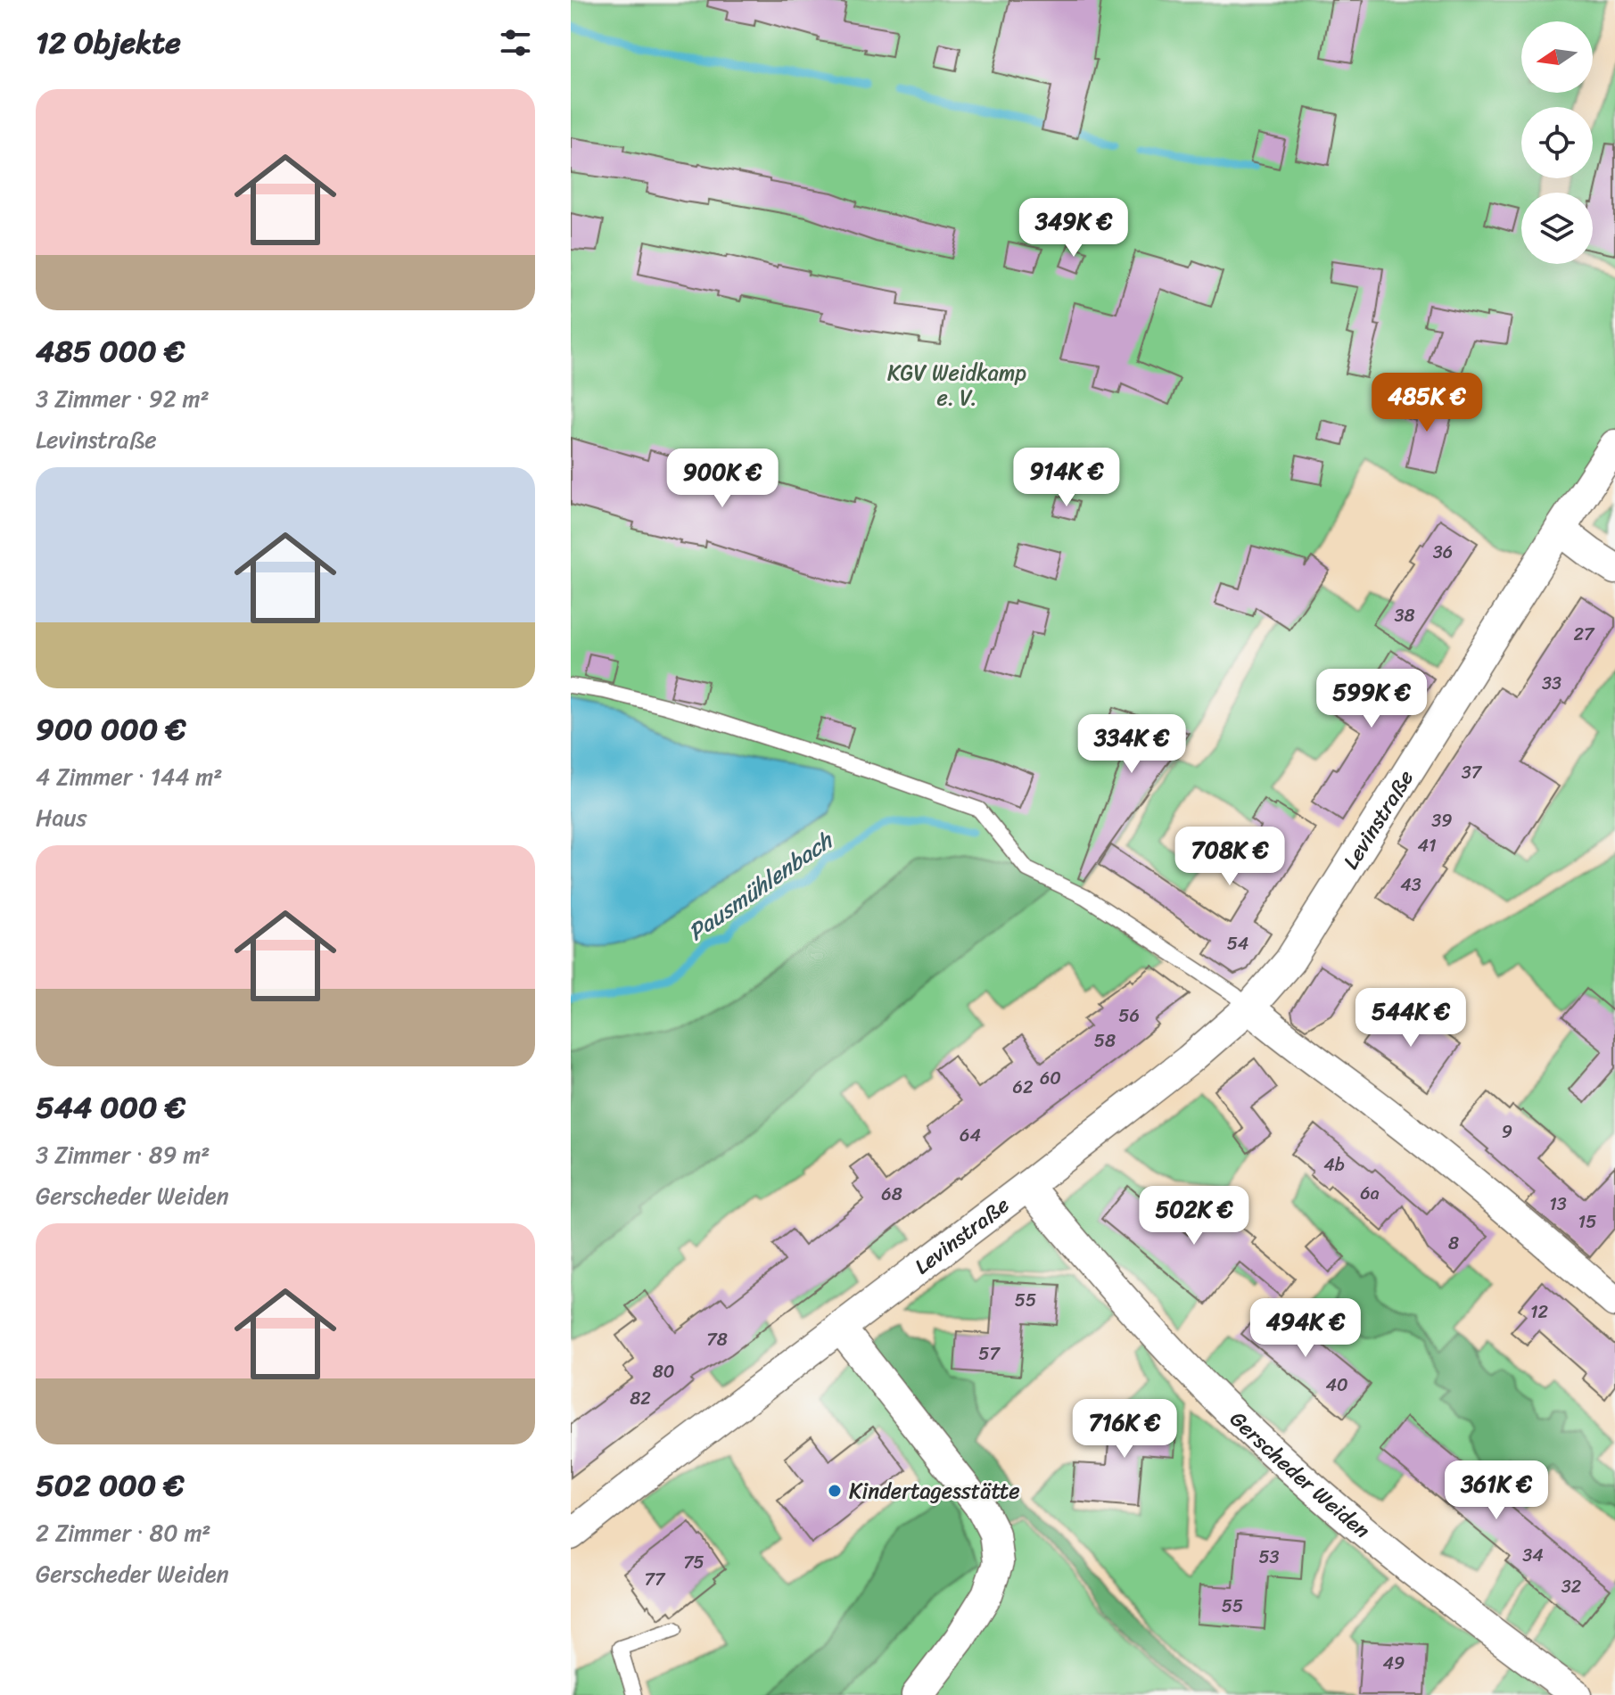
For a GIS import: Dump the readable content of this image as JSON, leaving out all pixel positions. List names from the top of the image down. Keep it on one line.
{"streets":{"street":["Levinstraße","Gerscheder Weiden"]},"crossings":[["Levinstraße","Gerscheder Weiden"]],"water":["Pausmühlenbach"],"parks":["KGV Weidkamp e. V."],"places":["Kindertagesstätte"],"house_numbers":["36","38","27","33","37","39","41","43","54","56","58","60","62","9","64","4b","6a","68","13","15","8","55","12","78","57","80","40","82","34","53","75","77","32","55","49"],"north":"left","page":{"heading":"12 Objekte","list":[{"name":"485 000 €","note":"3 Zimmer · 92 m² · Levinstraße"},{"name":"900 000 €","note":"4 Zimmer · 144 m² · Haus"},{"name":"544 000 €","note":"3 Zimmer · 89 m² · Gerscheder Weiden"},{"name":"502 000 €","note":"2 Zimmer · 80 m² · Gerscheder Weiden"}],"price":["349K €","485K €","914K €","900K €","599K €","334K €","708K €","544K €","502K €","494K €","716K €","361K €"]}}
